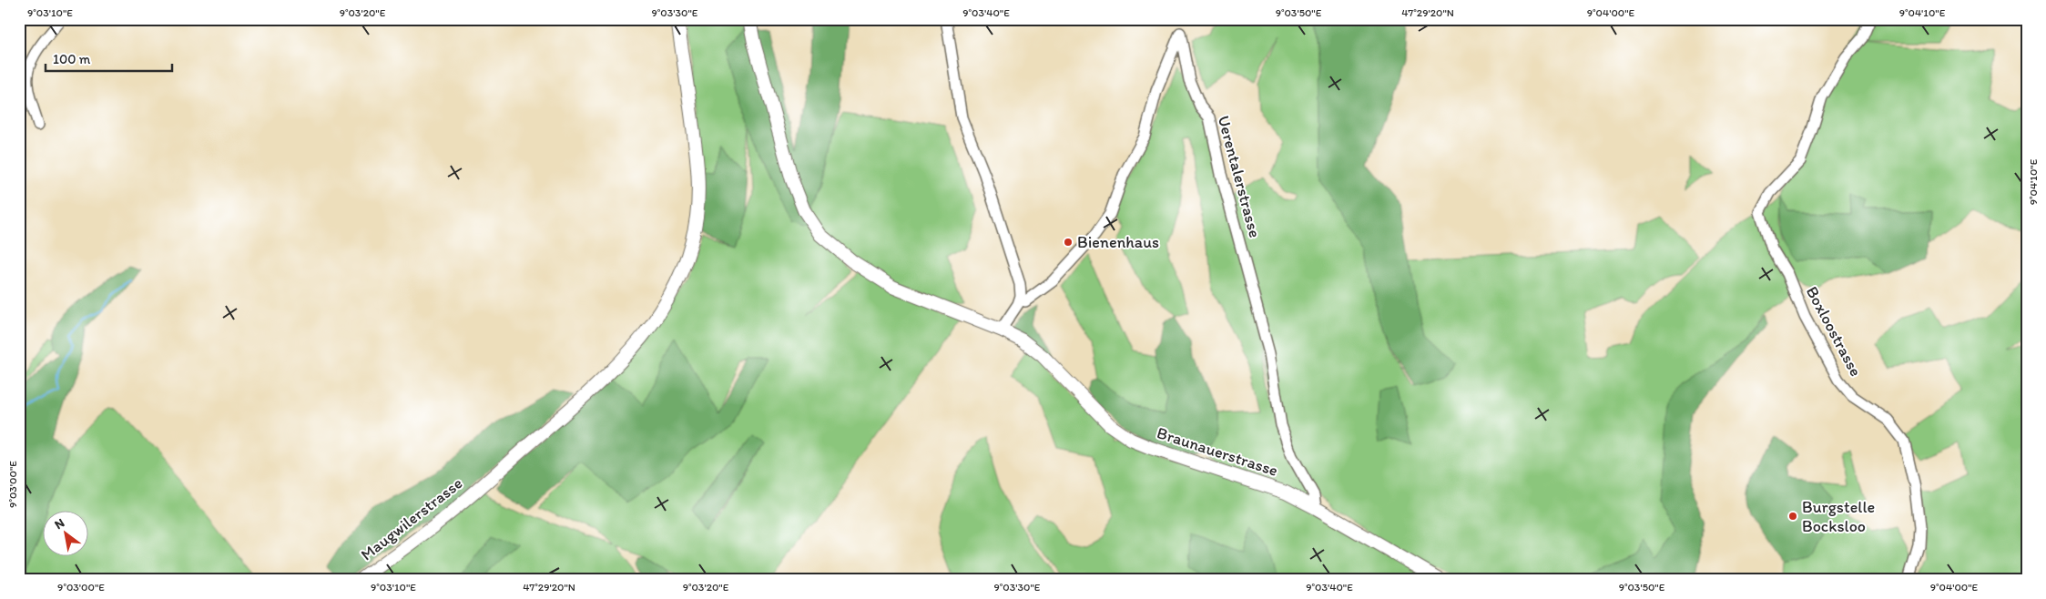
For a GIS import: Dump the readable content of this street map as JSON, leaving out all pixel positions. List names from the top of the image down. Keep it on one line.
{"streets":{"street":["Uerentalerstrasse","Boxloostrasse","Braunauerstrasse","Maugwilerstrasse"]},"crossings":[["Uerentalerstrasse","Braunauerstrasse"]],"places":["Bienenhaus","Burgstelle Bocksloo"],"scale_bar":"100 m","north":"top left","coordinates":["9°03'10\"E","9°03'20\"E","9°03'30\"E","9°03'40\"E","9°03'50\"E","47°29'20\"N","9°04'00\"E","9°04'10\"E","9°03'00\"E"]}
